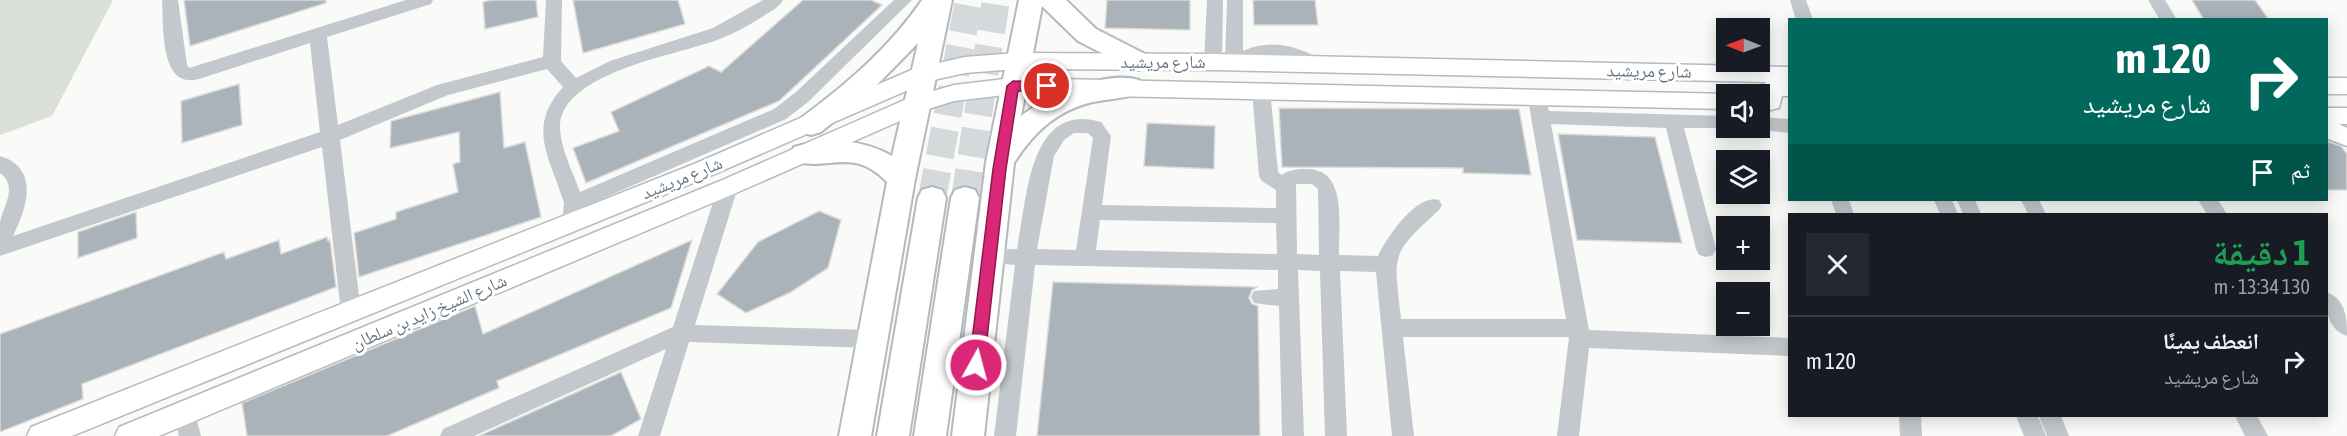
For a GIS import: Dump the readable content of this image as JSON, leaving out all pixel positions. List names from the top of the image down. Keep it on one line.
{"streets":{"main road":["شارع مريشيد","شارع الشيخ زايد بن سلطان"]},"crossings":[["شارع مريشيد","شارع الشيخ زايد بن سلطان"]],"north":"left","page":{"map_buttons":["+","−"],"turn":["120 m","شارع مريشيد"],"then":"ثم","heading":["1 دقيقة","130 m · 13:34"],"list":[{"name":"انعطف يمينًا","note":"شارع مريشيد","value":"120 m"}]}}
